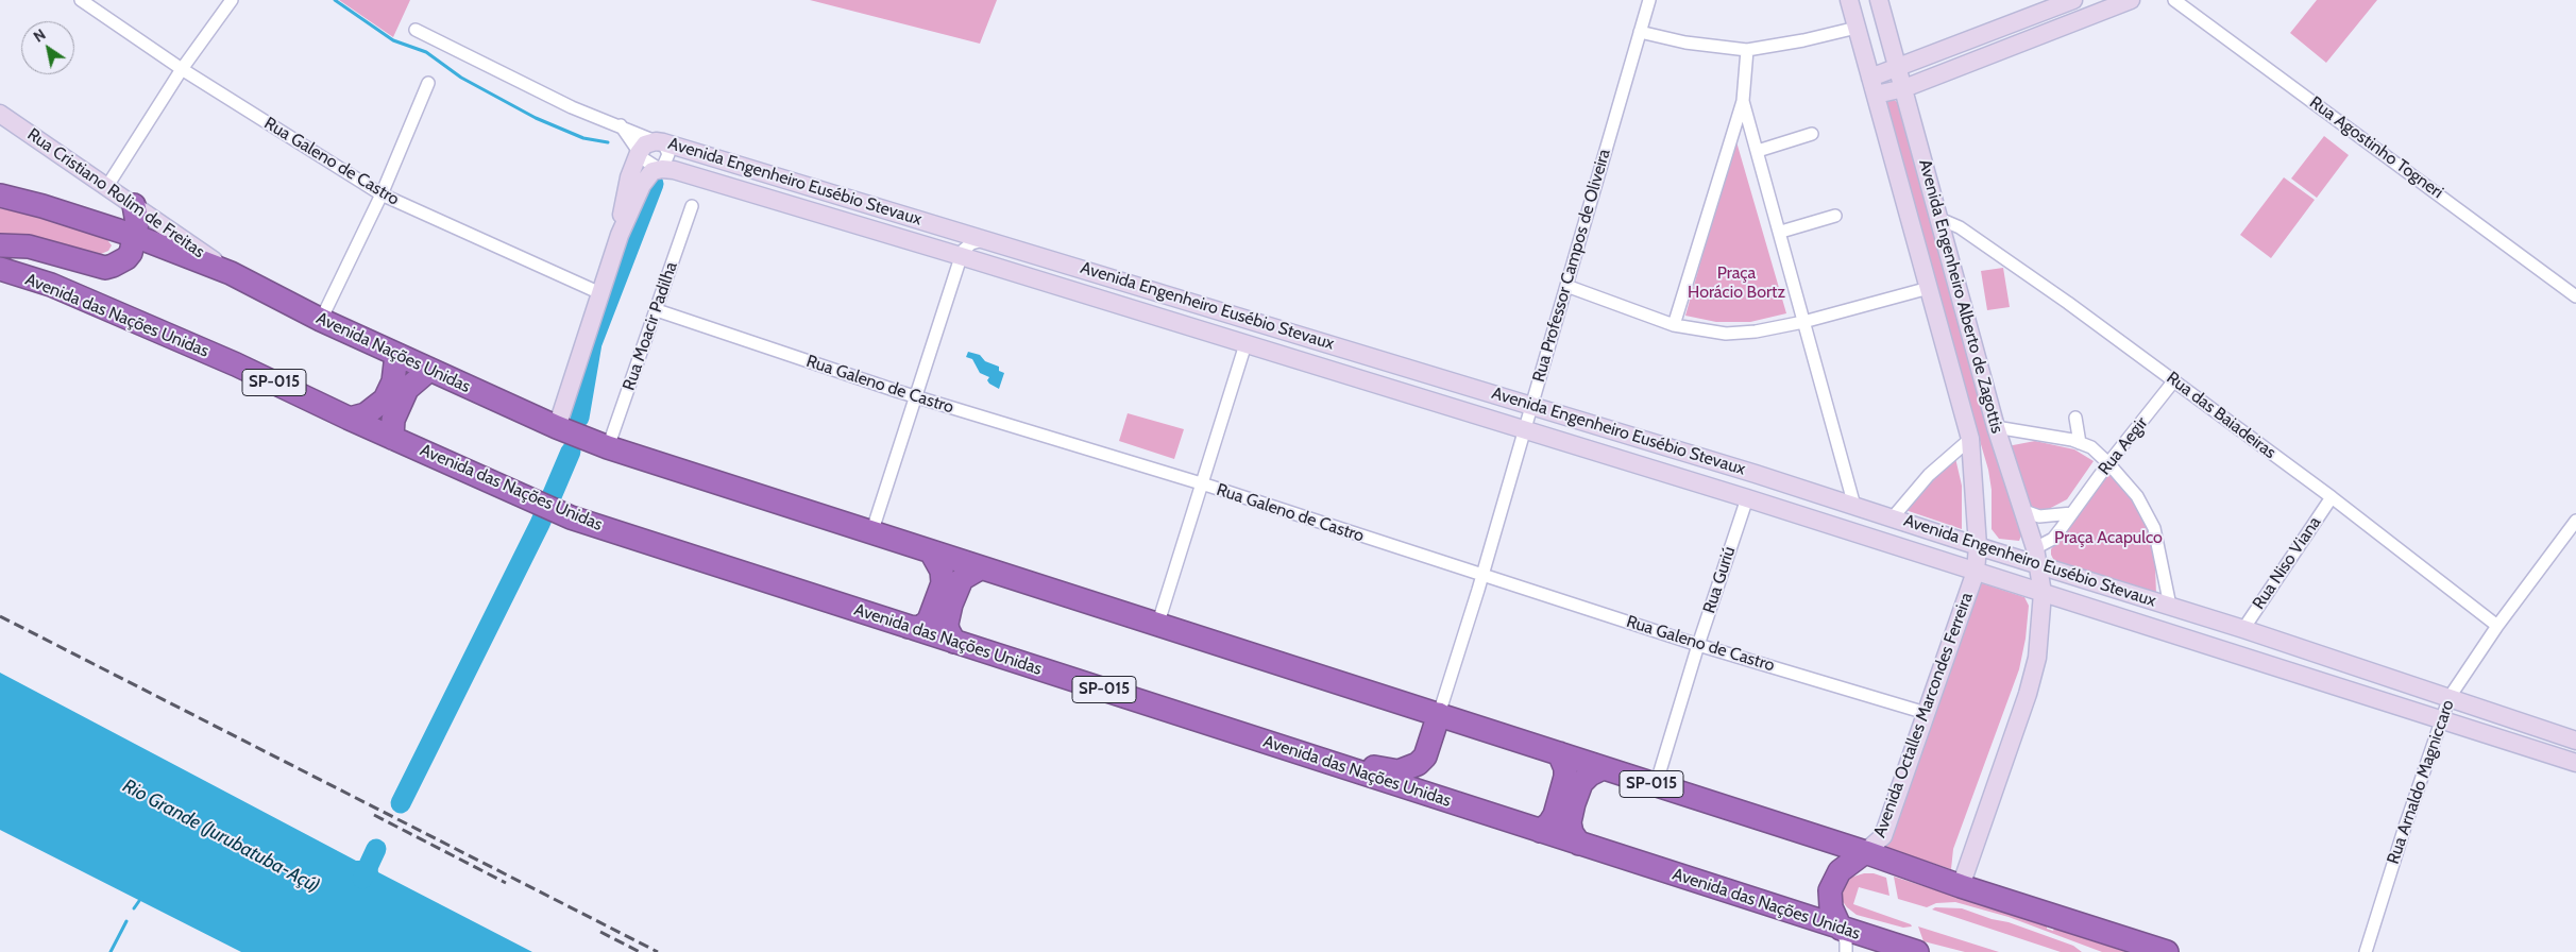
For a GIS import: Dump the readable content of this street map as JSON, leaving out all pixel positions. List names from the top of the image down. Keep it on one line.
{"streets":{"highway":["Avenida das Nações Unidas","Avenida Nações Unidas","SP-015"],"main road":["Avenida Engenheiro Eusébio Stevaux","Rua Cristiano Rolim de Freitas","Avenida Engenheiro Alberto de Zagottis","Avenida Octalles Marcondes Ferreira"],"street":["Rua Agostinho Togneri","Rua Galeno de Castro","Rua Professor Campos de Oliveira","Rua Moacir Padilha","Rua das Baiadeiras","Rua Aegir","Rua Niso Viana","Rua Guriú","Rua Arnaldo Magniccaro"]},"crossings":[["Rua Galeno de Castro","Rua Professor Campos de Oliveira"],["Rua Galeno de Castro","Rua Moacir Padilha"],["Rua Galeno de Castro","Rua Guriú"],["Rua Galeno de Castro","Avenida Octalles Marcondes Ferreira"],["Avenida Engenheiro Eusébio Stevaux","Rua Professor Campos de Oliveira"],["Avenida Engenheiro Eusébio Stevaux","Avenida Engenheiro Alberto de Zagottis"],["Avenida Engenheiro Eusébio Stevaux","Rua Aegir"],["Avenida Engenheiro Eusébio Stevaux","Rua Niso Viana"],["Avenida Engenheiro Eusébio Stevaux","Rua Guriú"],["Avenida Engenheiro Eusébio Stevaux","Avenida Octalles Marcondes Ferreira"],["Avenida Engenheiro Eusébio Stevaux","Rua Arnaldo Magniccaro"],["Rua Cristiano Rolim de Freitas","Avenida Nações Unidas"],["Rua Cristiano Rolim de Freitas","SP-015"],["Rua Professor Campos de Oliveira","SP-015"],["Avenida Engenheiro Alberto de Zagottis","Rua das Baiadeiras"],["Avenida Engenheiro Alberto de Zagottis","Rua Aegir"],["Avenida Engenheiro Alberto de Zagottis","Avenida Octalles Marcondes Ferreira"],["Rua Moacir Padilha","SP-015"],["Avenida Nações Unidas","SP-015"],["SP-015","Rua Guriú"],["SP-015","Avenida Octalles Marcondes Ferreira"],["Rua das Baiadeiras","Rua Aegir"],["Rua das Baiadeiras","Rua Niso Viana"],["Rua das Baiadeiras","Rua Arnaldo Magniccaro"]],"water":["Rio Grande (Jurubatuba-Açú)"],"parks":["Praça Horácio Bortz","Praça Acapulco"],"north":"top left"}
